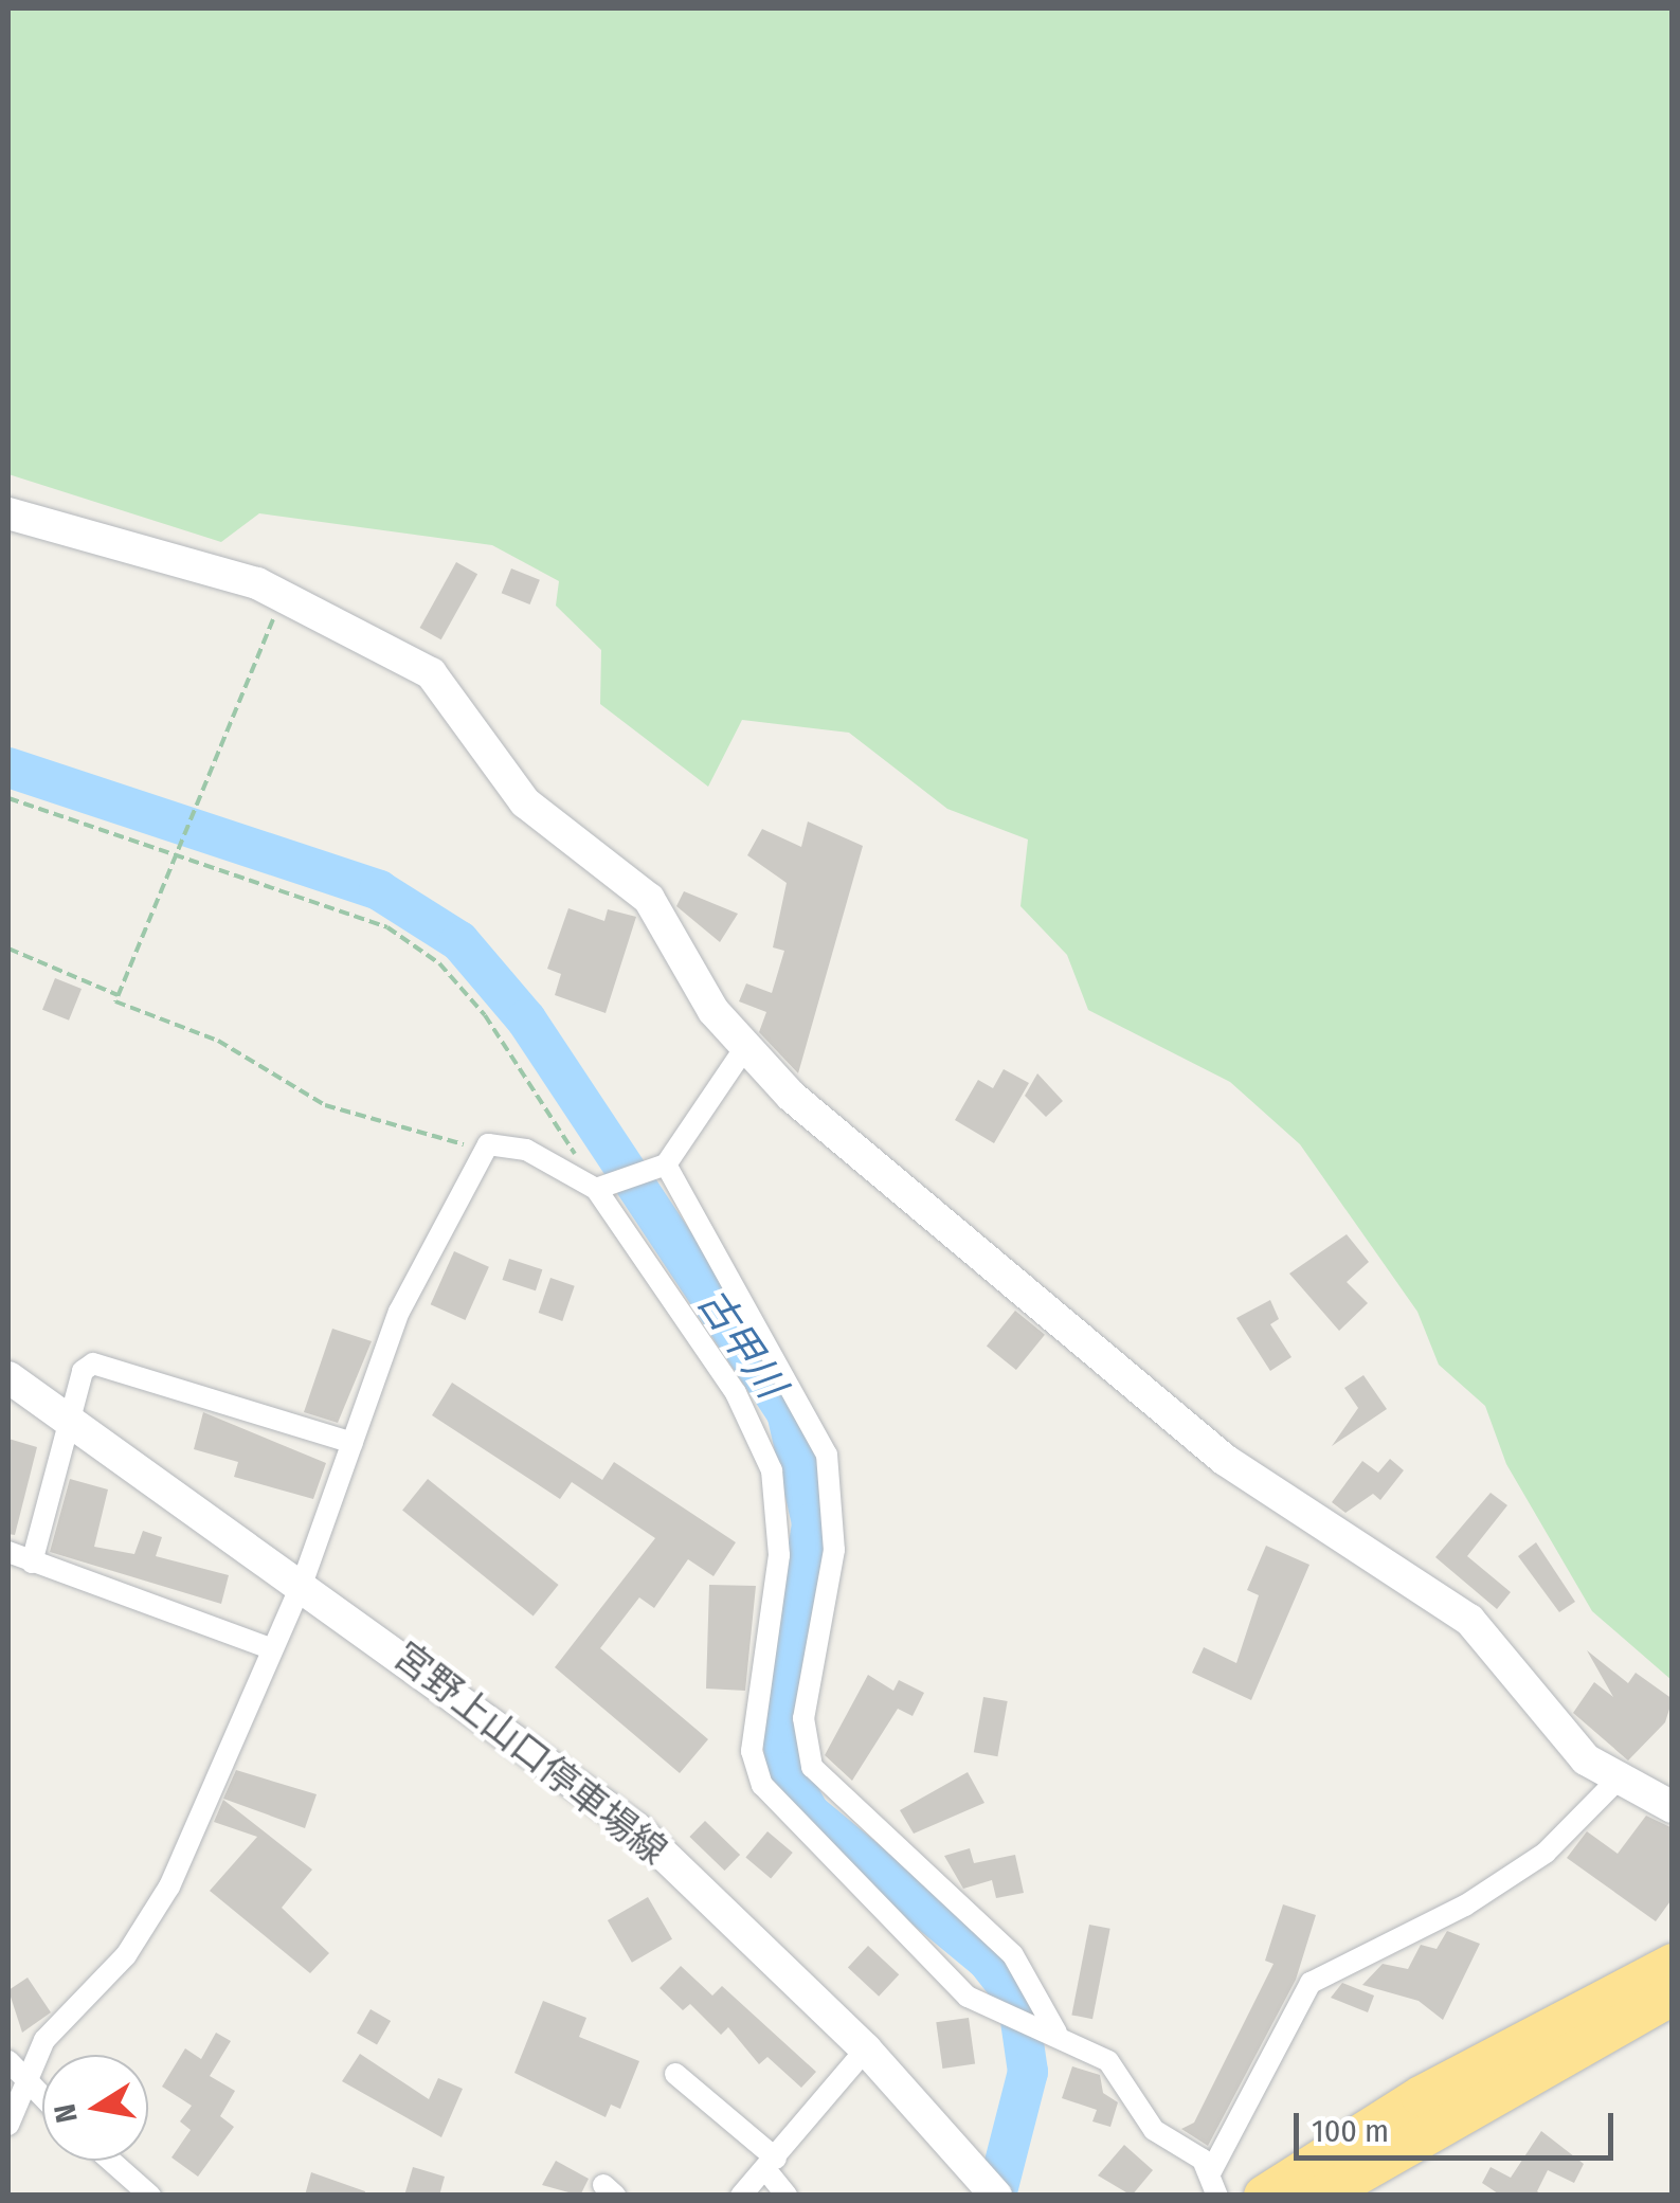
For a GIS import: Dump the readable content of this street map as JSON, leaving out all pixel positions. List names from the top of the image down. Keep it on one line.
{"streets":{"street":["宮野上山口停車場線"]},"water":["古甲川"],"scale_bar":"100 m","north":"left"}
